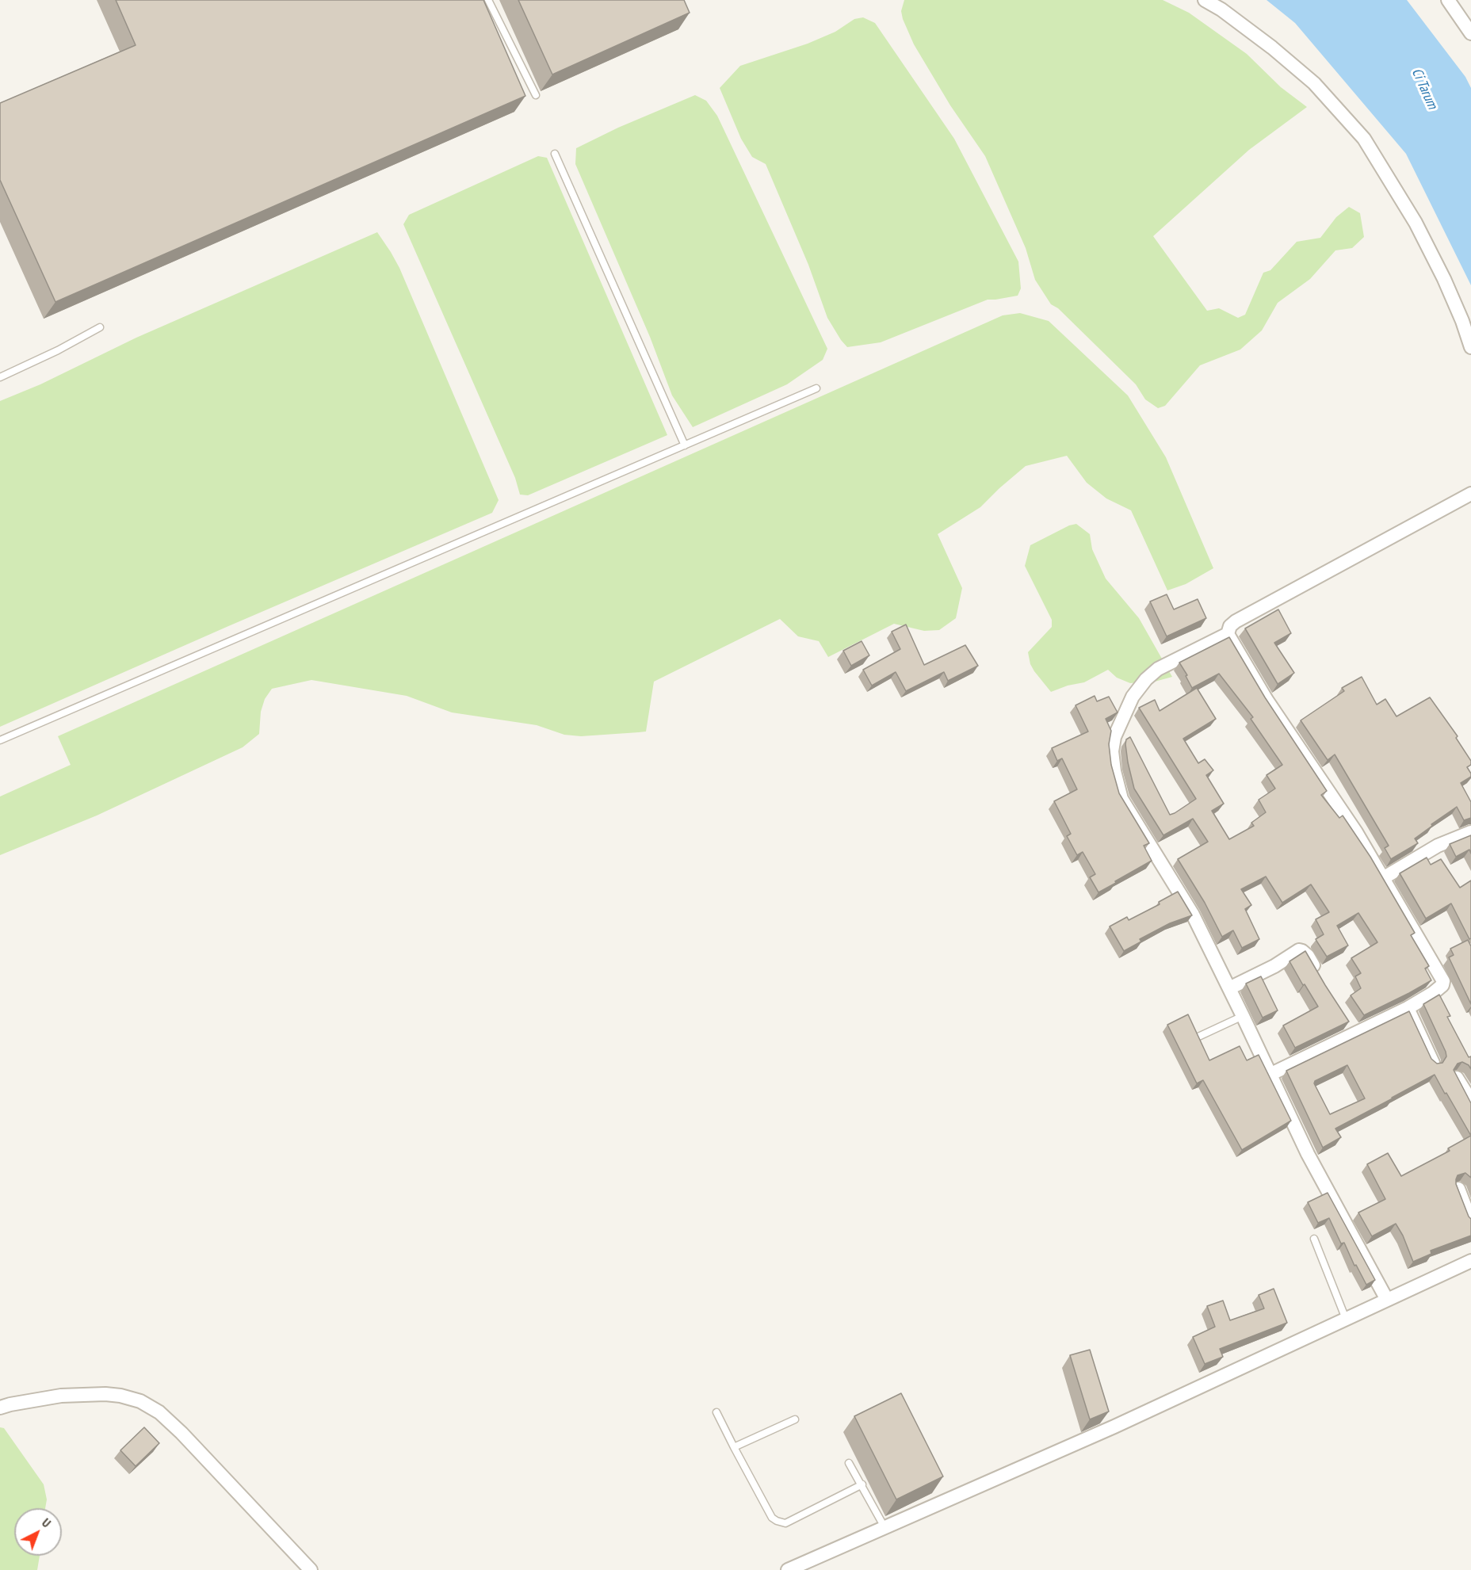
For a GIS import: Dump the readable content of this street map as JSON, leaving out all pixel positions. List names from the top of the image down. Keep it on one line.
{"water":["Ci Tarum"],"north":"top right"}
